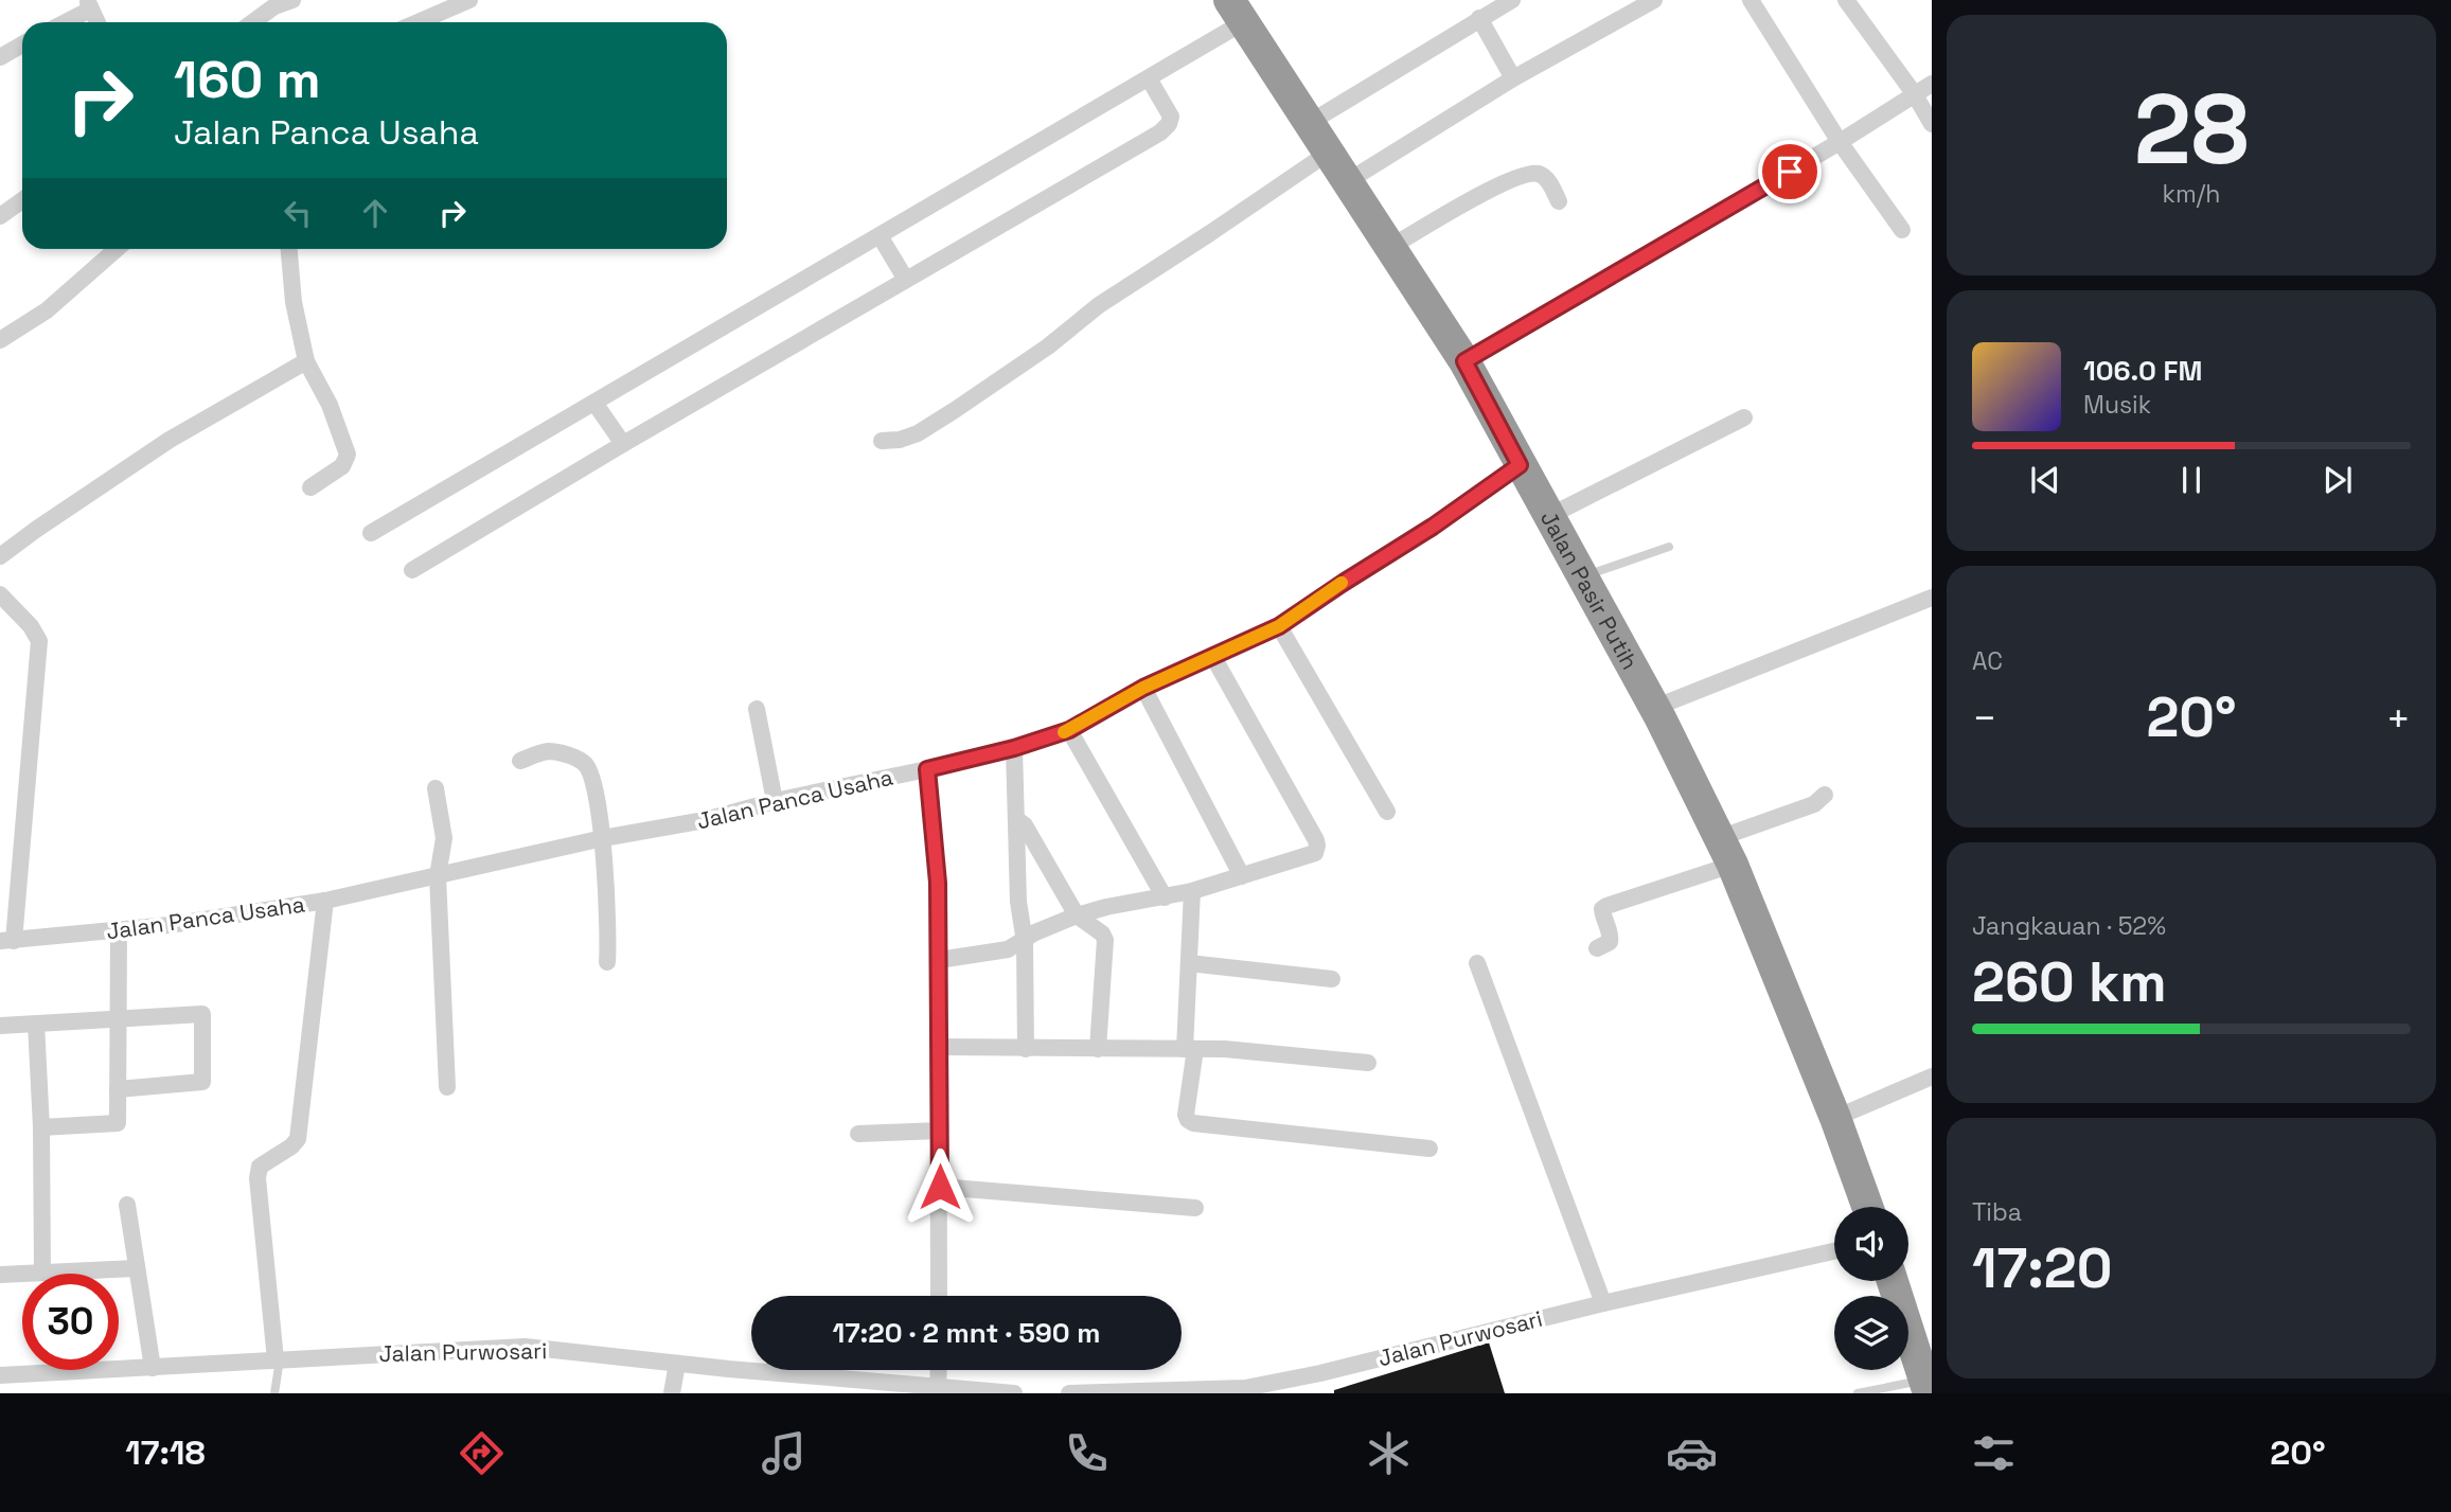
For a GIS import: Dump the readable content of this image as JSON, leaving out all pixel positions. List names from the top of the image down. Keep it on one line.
{"streets":{"highway":["Jalan Pasir Putih"],"street":["Jalan Panca Usaha","Jalan Purwosari"]},"crossings":[["Jalan Pasir Putih","Jalan Panca Usaha"]],"page":{"tile":[["28","km/h"],"AC",["Jangkauan · 52%","260 km"],["Tiba","17:20"]],"turn":["160 m","Jalan Panca Usaha"],"song":["106.0 FM","Musik"],"heat":["−","20°","+"],"limit":"30","trip":"17:20 · 2 mnt · 590 m","tabs":["17:18","20°"]}}
